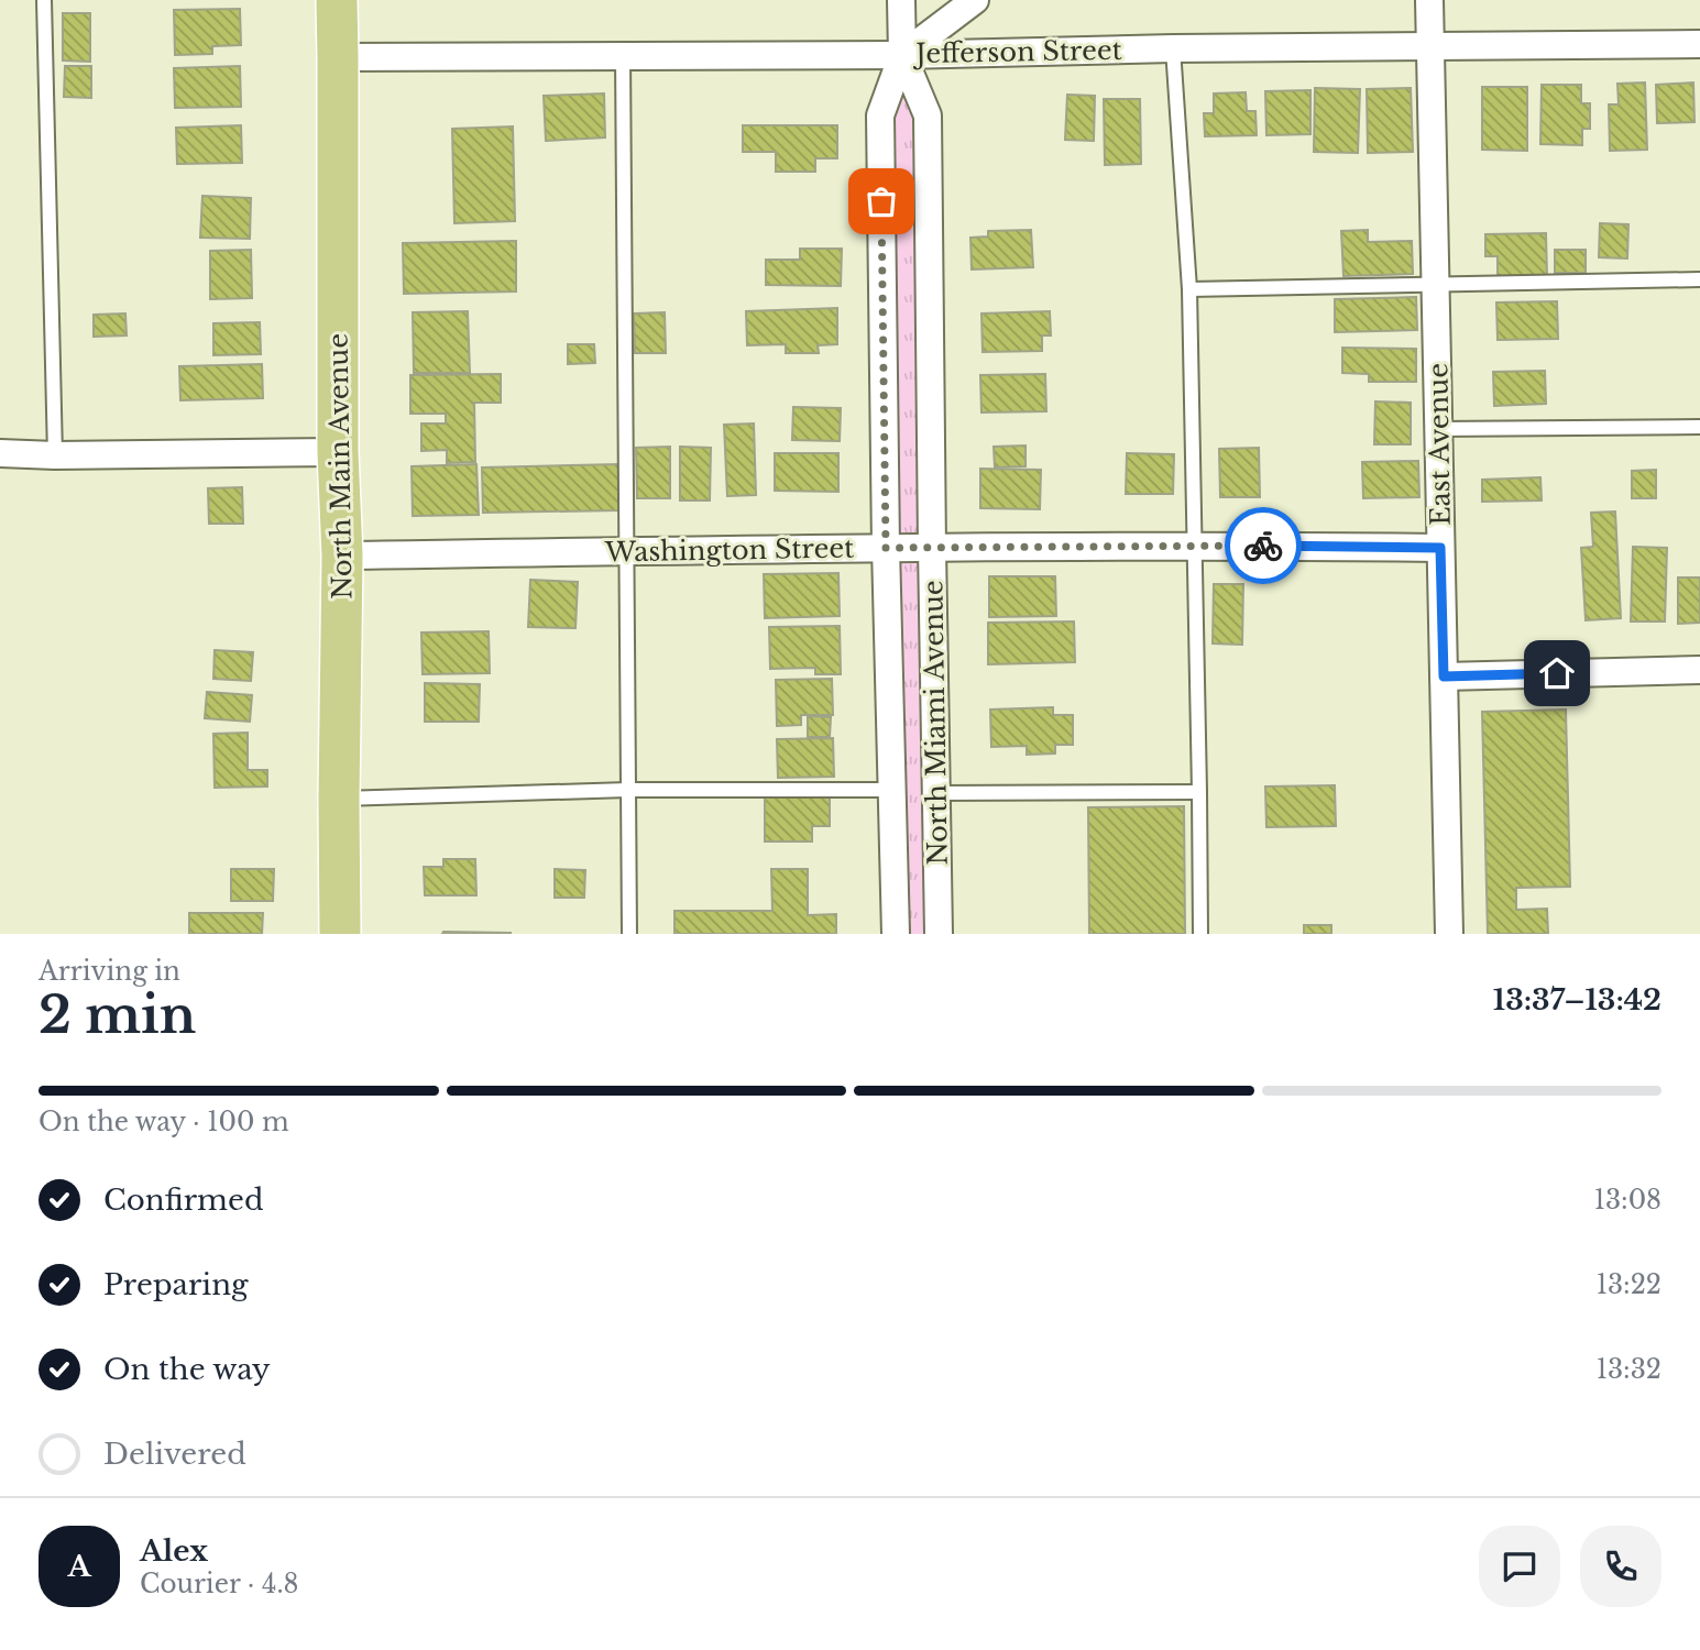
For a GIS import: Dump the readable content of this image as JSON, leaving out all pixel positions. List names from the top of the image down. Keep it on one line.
{"streets":{"main road":["North Main Avenue"],"street":["Jefferson Street","East Avenue","Washington Street","North Miami Avenue"]},"crossings":[["Jefferson Street","East Avenue"],["Jefferson Street","North Main Avenue"],["Jefferson Street","North Miami Avenue"],["East Avenue","Washington Street"],["North Main Avenue","Washington Street"],["Washington Street","North Miami Avenue"]],"page":{"heading":["2 min","Arriving in","13:37–13:42"],"panel":["Alex","Courier · 4.8"],"bar":"On the way · 100 m","list":[["Confirmed","13:08"],["Preparing","13:22"],["On the way","13:32"],"Delivered"],"round":"A"}}
